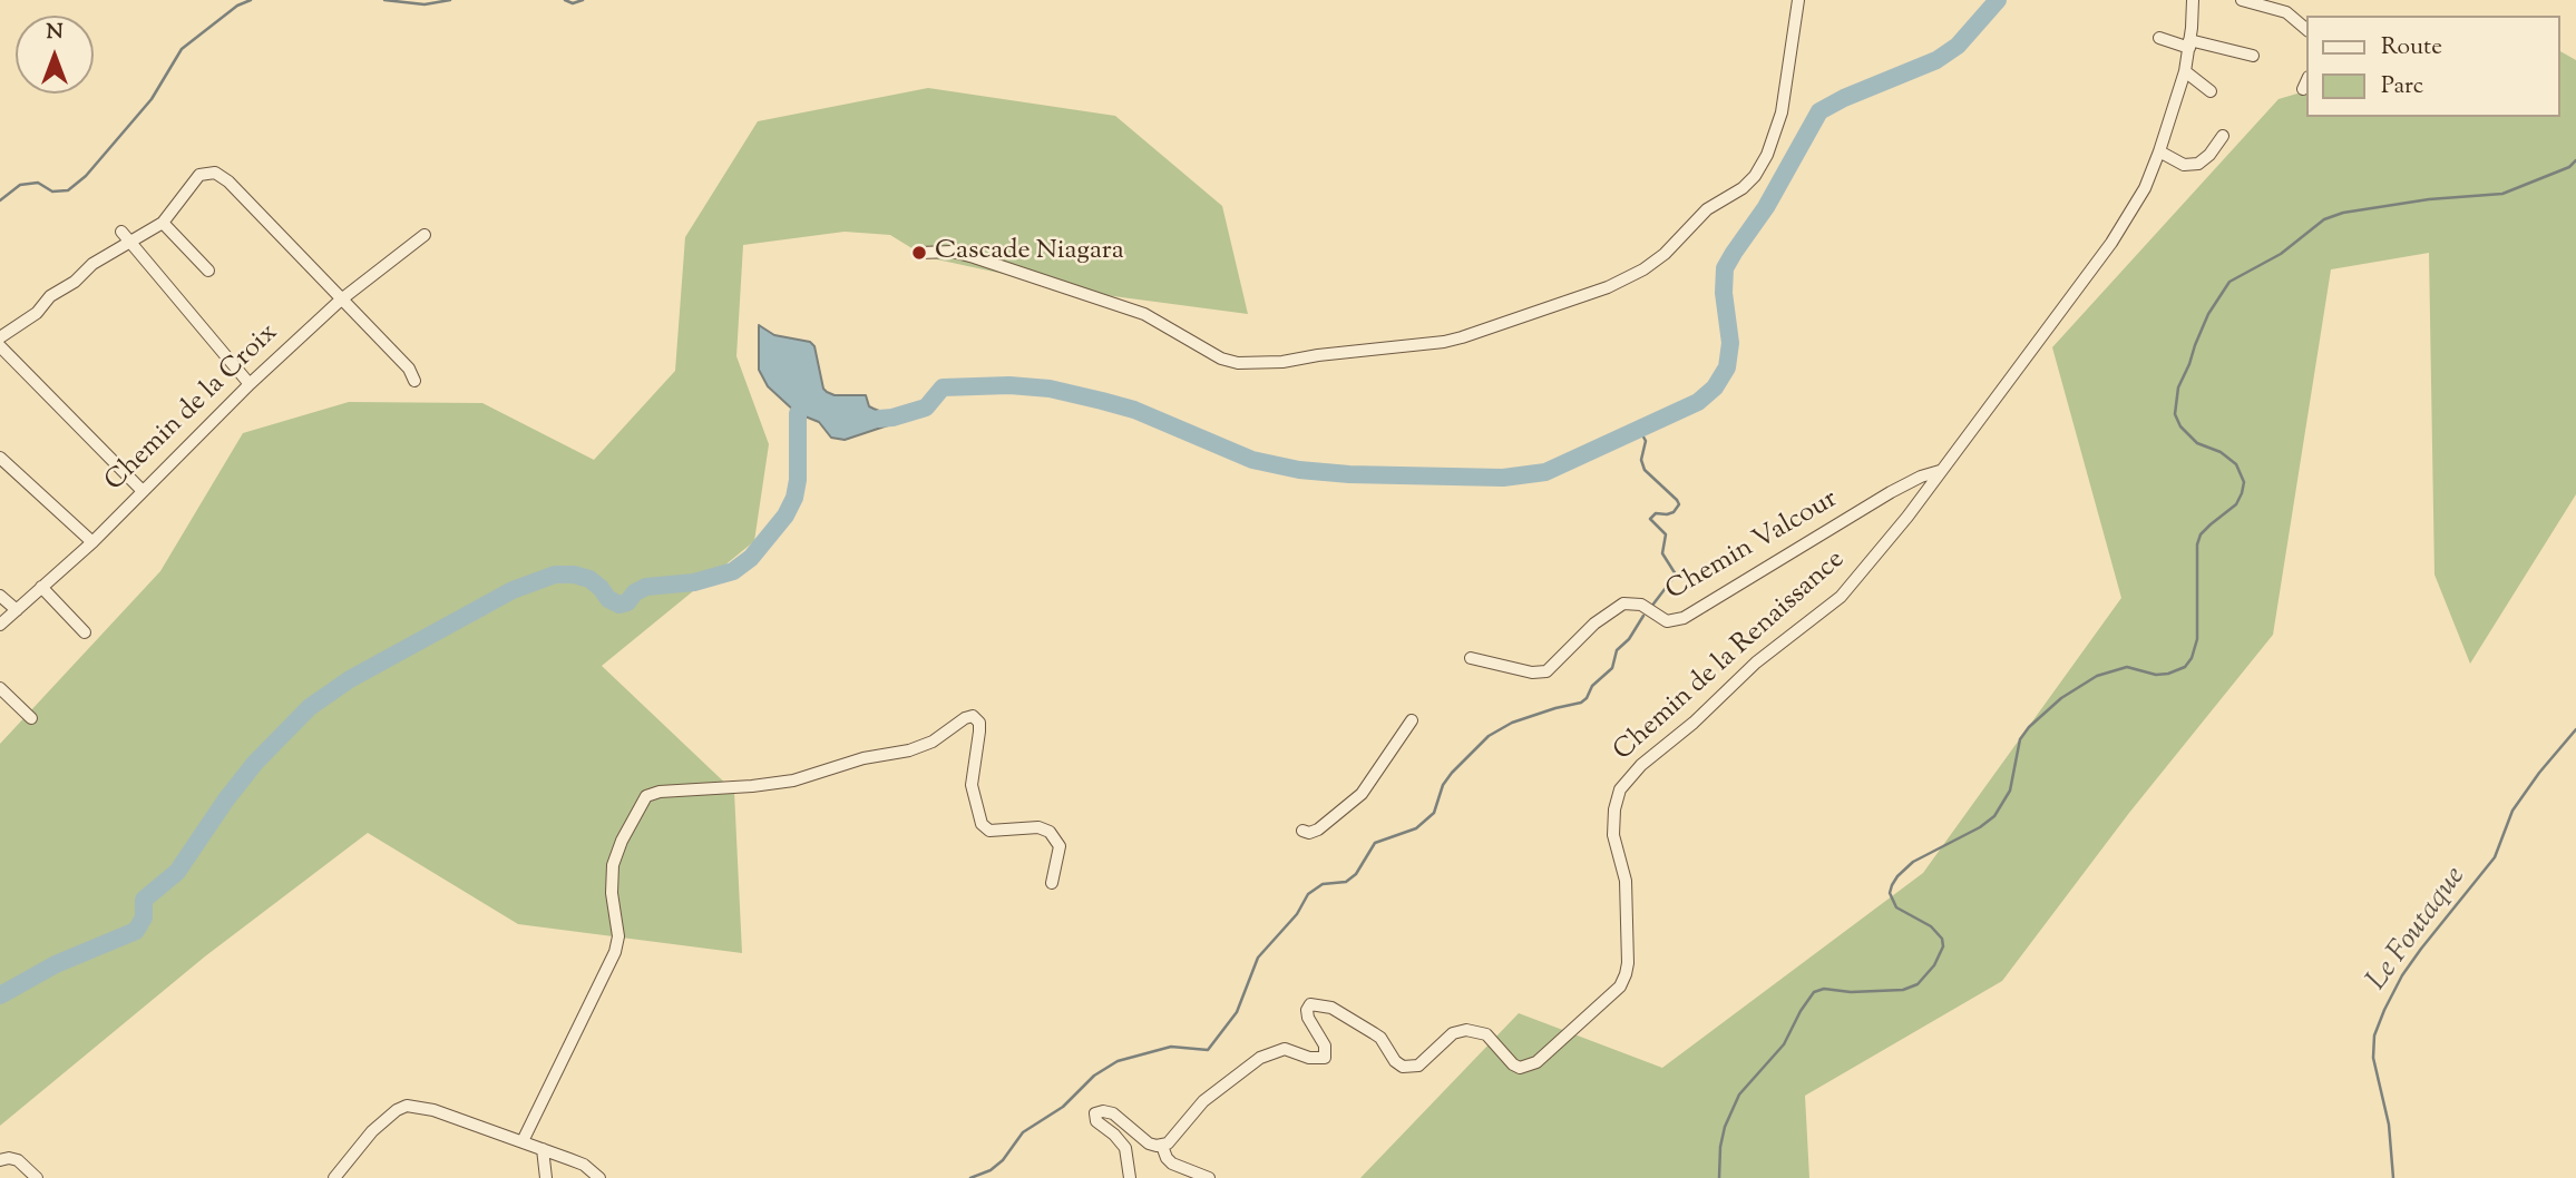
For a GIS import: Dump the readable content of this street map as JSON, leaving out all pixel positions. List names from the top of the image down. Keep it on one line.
{"streets":{"street":["Chemin de la Croix","Chemin Valcour","Chemin de la Renaissance"]},"crossings":[["Chemin Valcour","Chemin de la Renaissance"]],"water":["Le Foutaque"],"places":["Cascade Niagara"],"legend":["Route","Parc"],"north":"top"}
